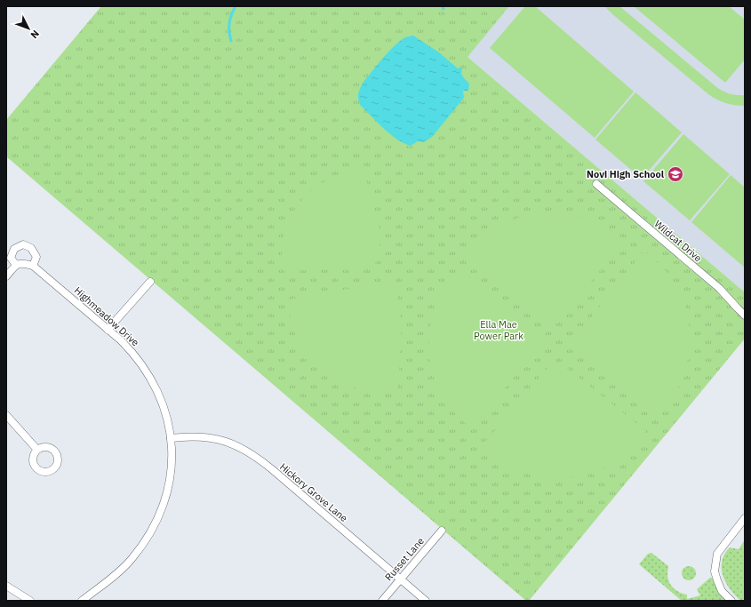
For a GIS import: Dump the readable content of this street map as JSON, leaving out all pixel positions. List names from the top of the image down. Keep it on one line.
{"streets":{"street":["Wildcat Drive","Highmeadow Drive","Hickory Grove Lane","Russet Lane"]},"crossings":[["Highmeadow Drive","Hickory Grove Lane"],["Hickory Grove Lane","Russet Lane"]],"parks":["Ella Mae Power Park"],"places":{"school or university":["Novi High School"]},"north":"bottom right"}
